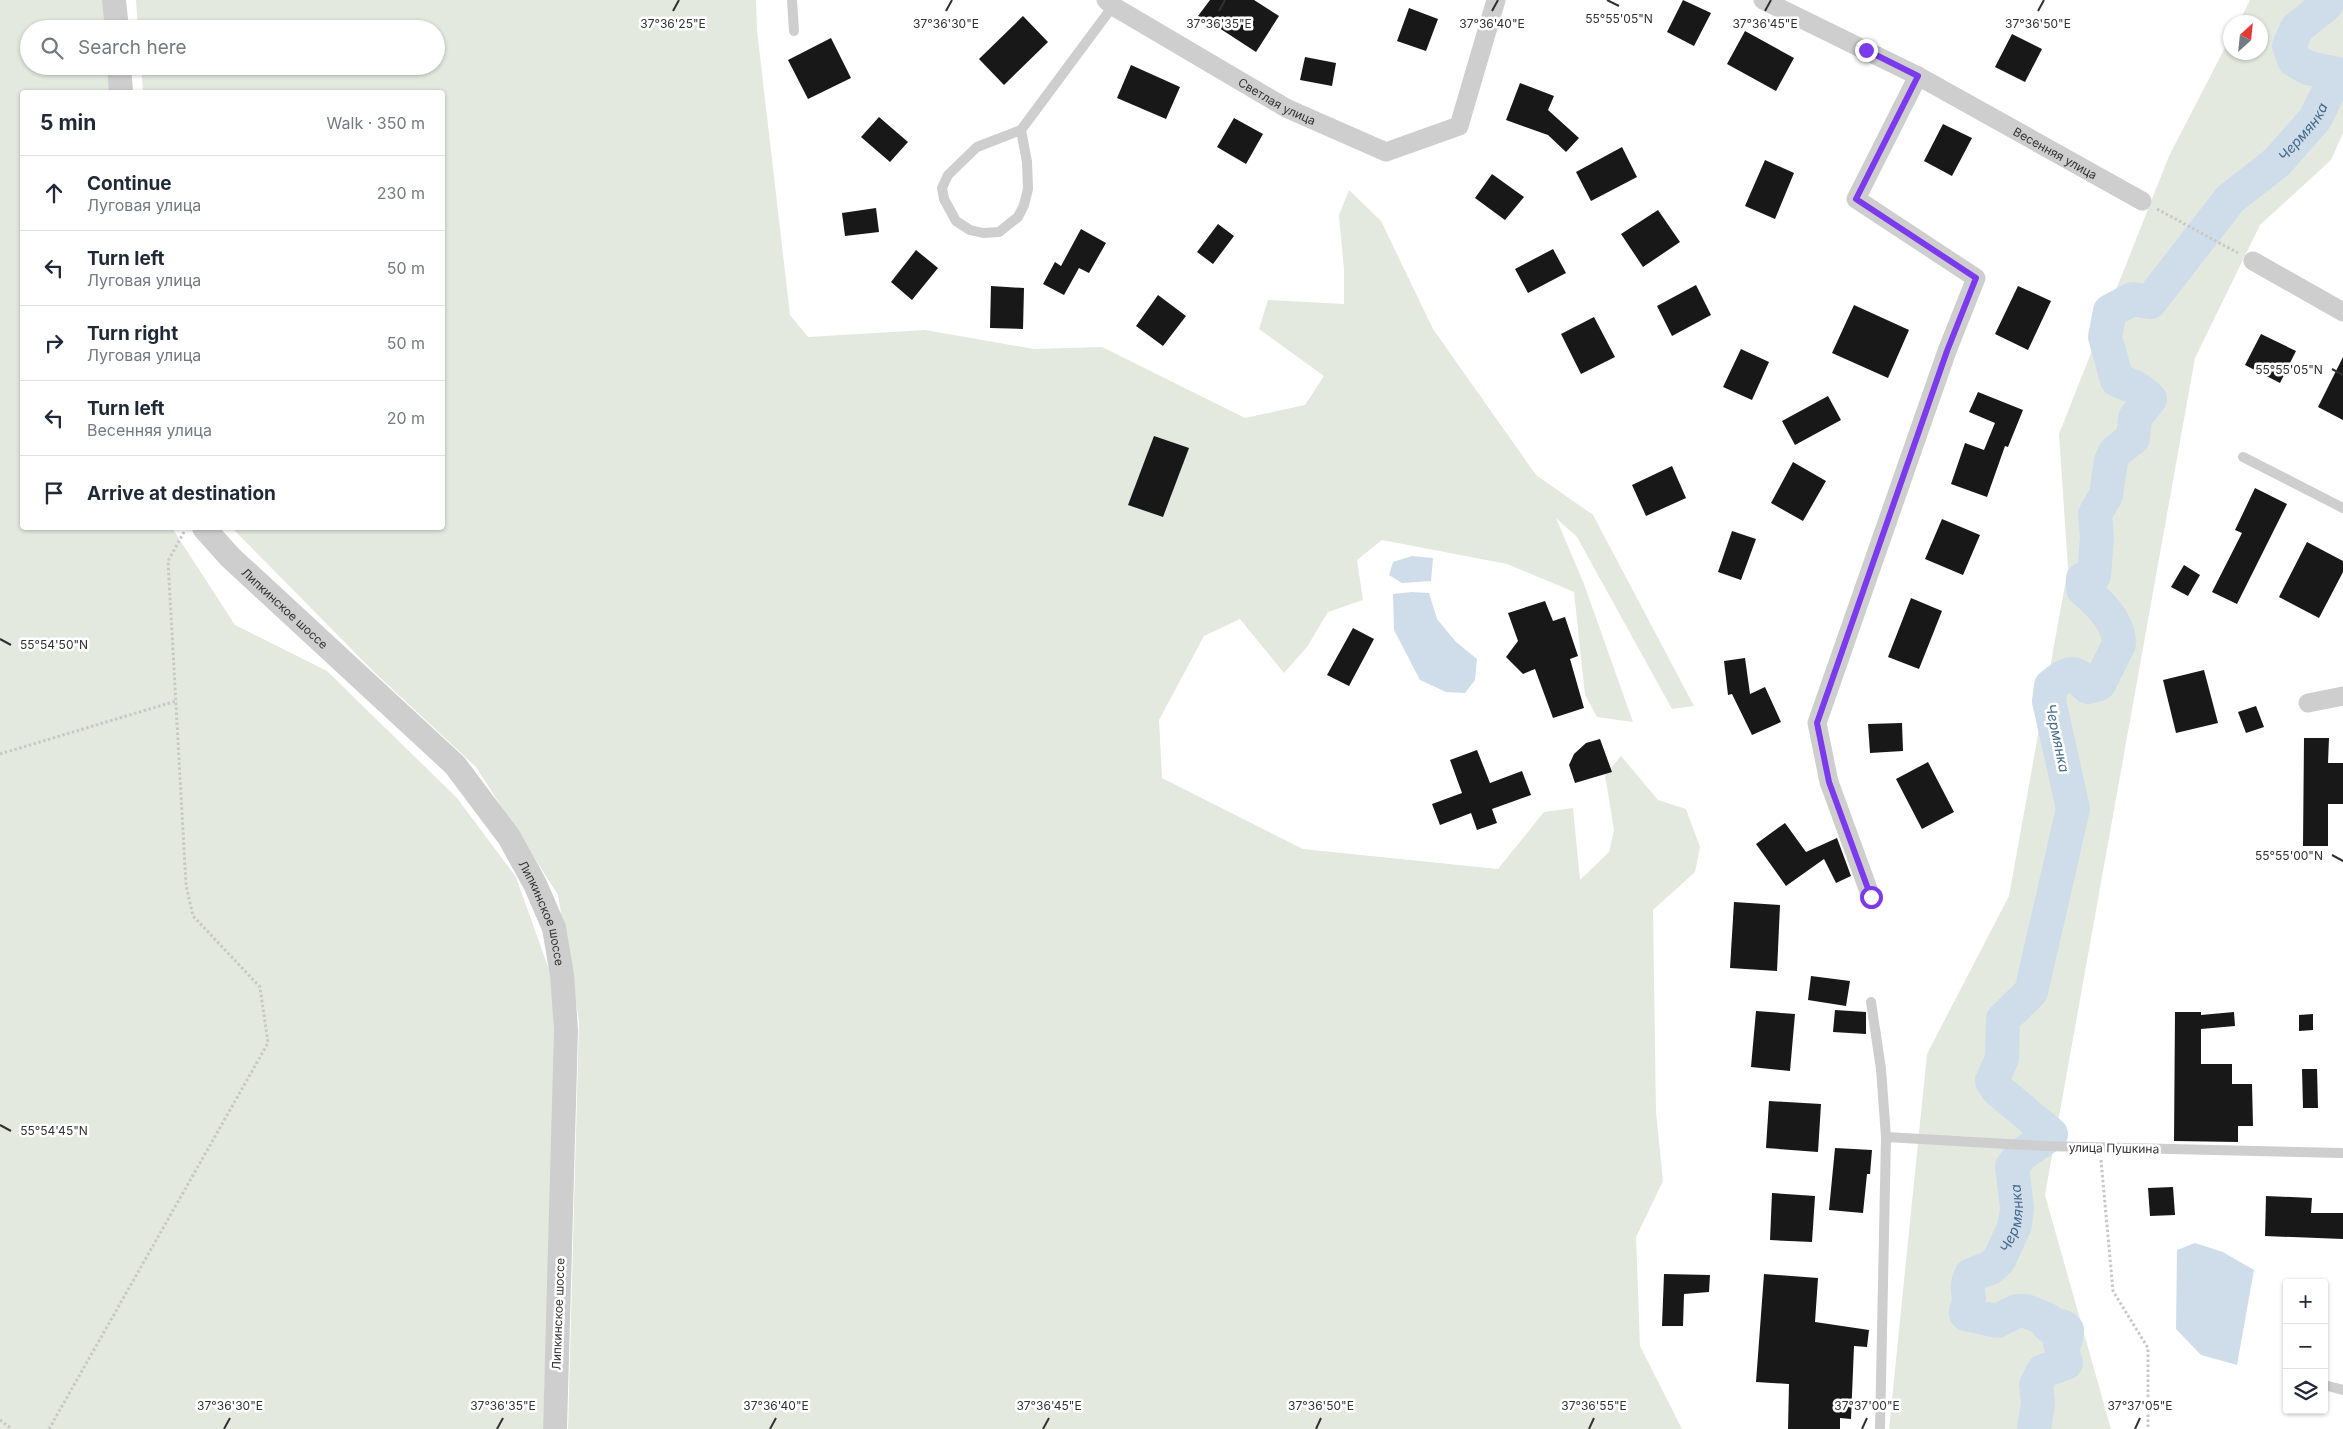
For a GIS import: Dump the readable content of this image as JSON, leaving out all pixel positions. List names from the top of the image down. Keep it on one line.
{"streets":{"street":["Светлая улица","Весенняя улица","Липкинское шоссе"],"lane":["улица Пушкина"]},"water":["Чермянка"],"north":"top right","page":{"search":"Search here","heading":["5 min","Walk · 350 m"],"list":[["Continue","Луговая улица","230 m"],["Turn left","Луговая улица","50 m"],["Turn right","Луговая улица","50 m"],["Turn left","Весенняя улица","20 m"],"Arrive at destination"],"map_buttons":["+","−"]},"coordinates":["55°55'05\"N","37°36'25\"E","37°36'30\"E","37°36'35\"E","37°36'40\"E","37°36'45\"E","37°36'50\"E","55°54'50\"N","55°55'00\"N","55°54'45\"N","37°36'55\"E","37°37'00\"E","37°37'05\"E"]}
